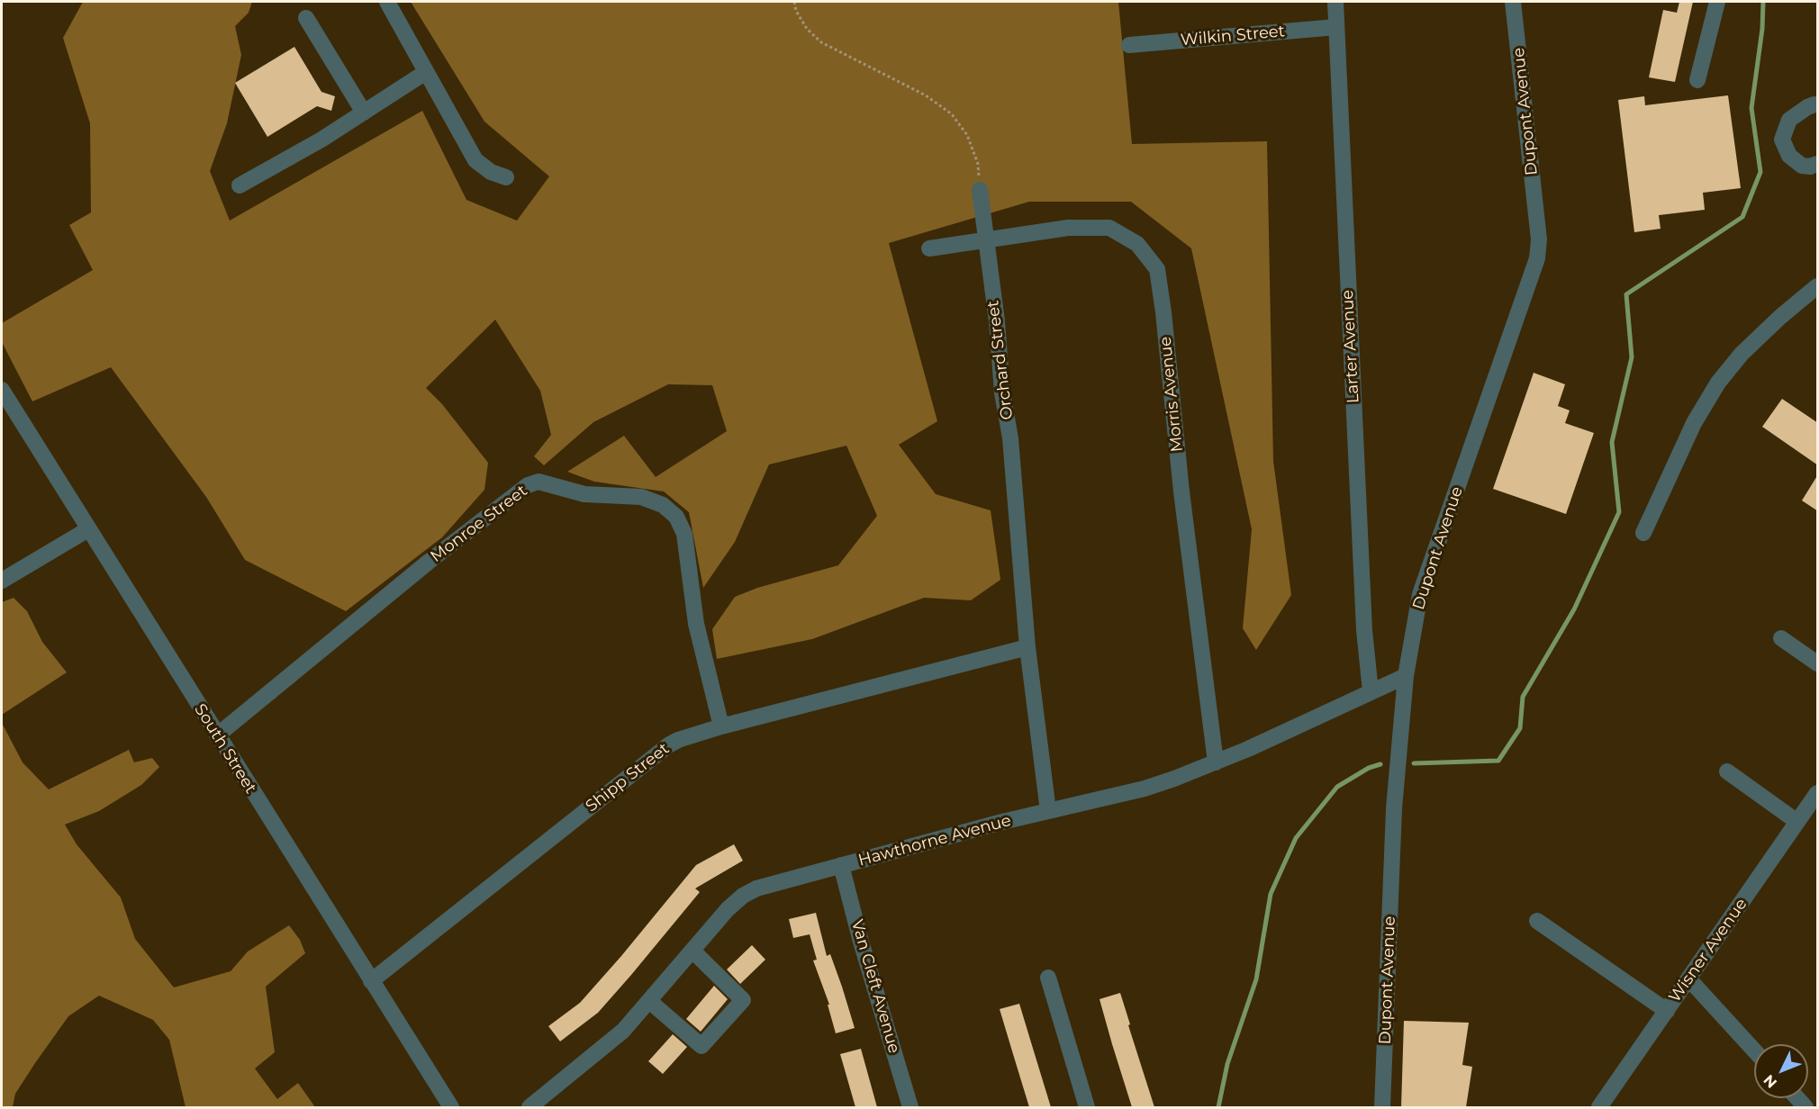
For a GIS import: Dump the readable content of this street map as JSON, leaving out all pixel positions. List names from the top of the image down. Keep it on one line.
{"streets":{"street":["Wilkin Street","Dupont Avenue","Larter Avenue","Orchard Street","Morris Avenue","Monroe Street","South Street","Shipp Street","Hawthorne Avenue","Wisner Avenue","Van Cleft Avenue"]},"crossings":[["Wilkin Street","Larter Avenue"],["Dupont Avenue","Hawthorne Avenue"],["Larter Avenue","Hawthorne Avenue"],["Orchard Street","Morris Avenue"],["Orchard Street","Shipp Street"],["Orchard Street","Hawthorne Avenue"],["Morris Avenue","Hawthorne Avenue"],["Monroe Street","South Street"],["Monroe Street","Shipp Street"],["South Street","Shipp Street"],["Hawthorne Avenue","Van Cleft Avenue"]],"north":"bottom left"}
